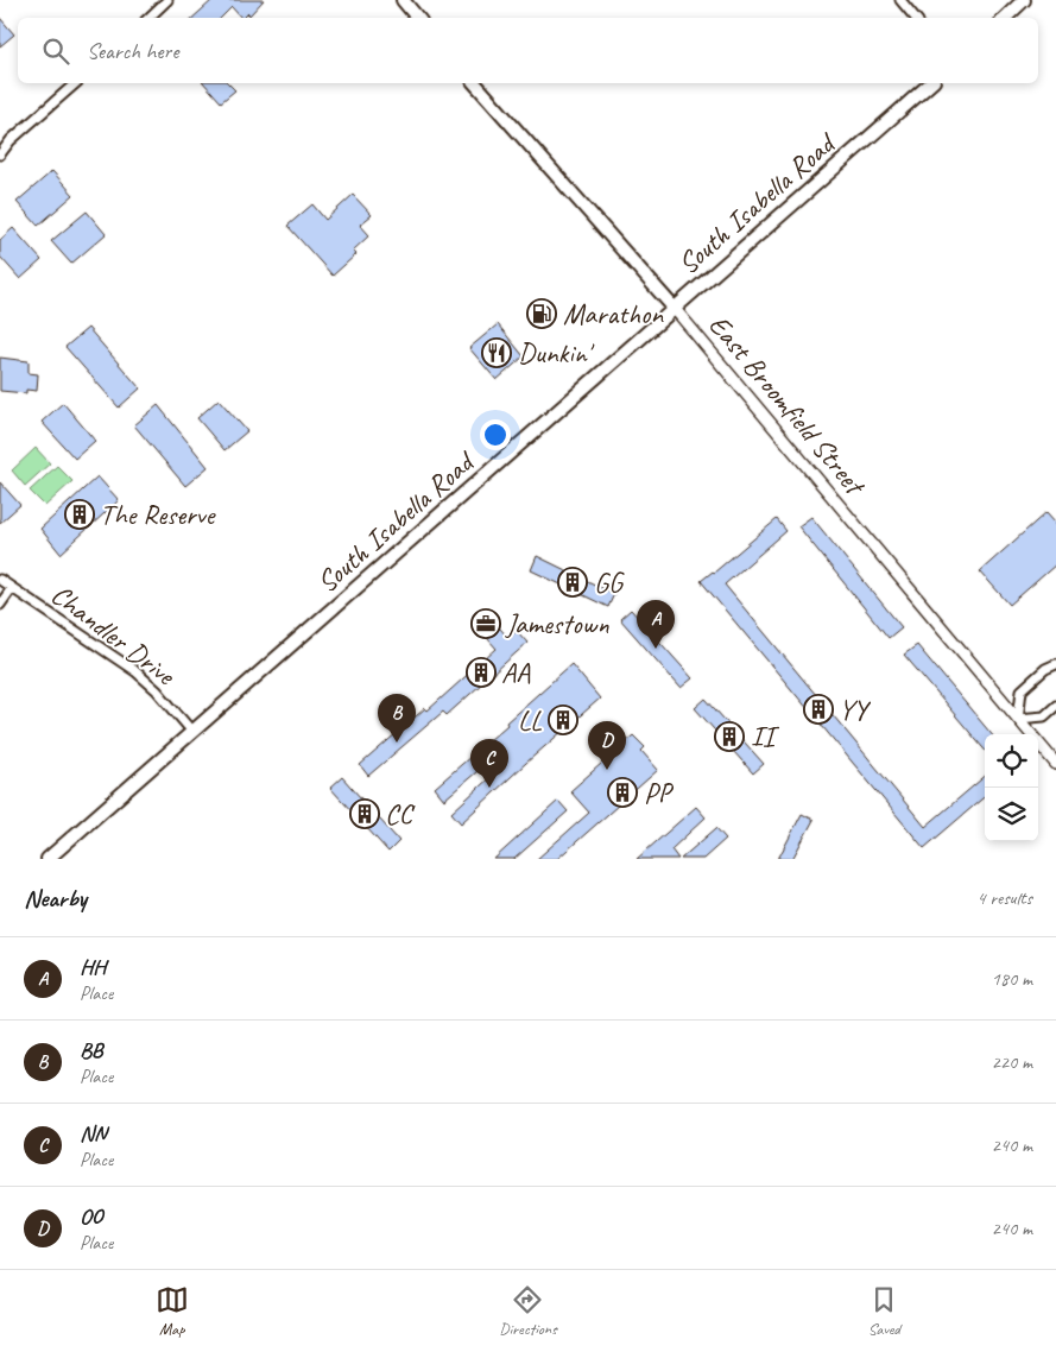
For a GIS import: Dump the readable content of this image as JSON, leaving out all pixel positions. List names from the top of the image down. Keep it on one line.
{"streets":{"main road":["South Isabella Road","East Broomfield Street"],"street":["Chandler Drive"]},"crossings":[["South Isabella Road","East Broomfield Street"],["South Isabella Road","Chandler Drive"]],"places":{"fuel station":["Marathon"],"restaurant":["Dunkin'"],"building":["The Reserve","GG","AA","YY","LL","II","PP","CC"],"office":["Jamestown"]},"page":{"search":"Search here","pins":["A","B","D","C"],"heading":["Nearby","4 results"],"list":[{"mark":"A","name":"HH","note":"Place","value":"180 m"},{"mark":"B","name":"BB","note":"Place","value":"220 m"},{"mark":"C","name":"NN","note":"Place","value":"240 m"},{"mark":"D","name":"OO","note":"Place","value":"240 m"}],"nav":["Map","Directions","Saved"]}}
